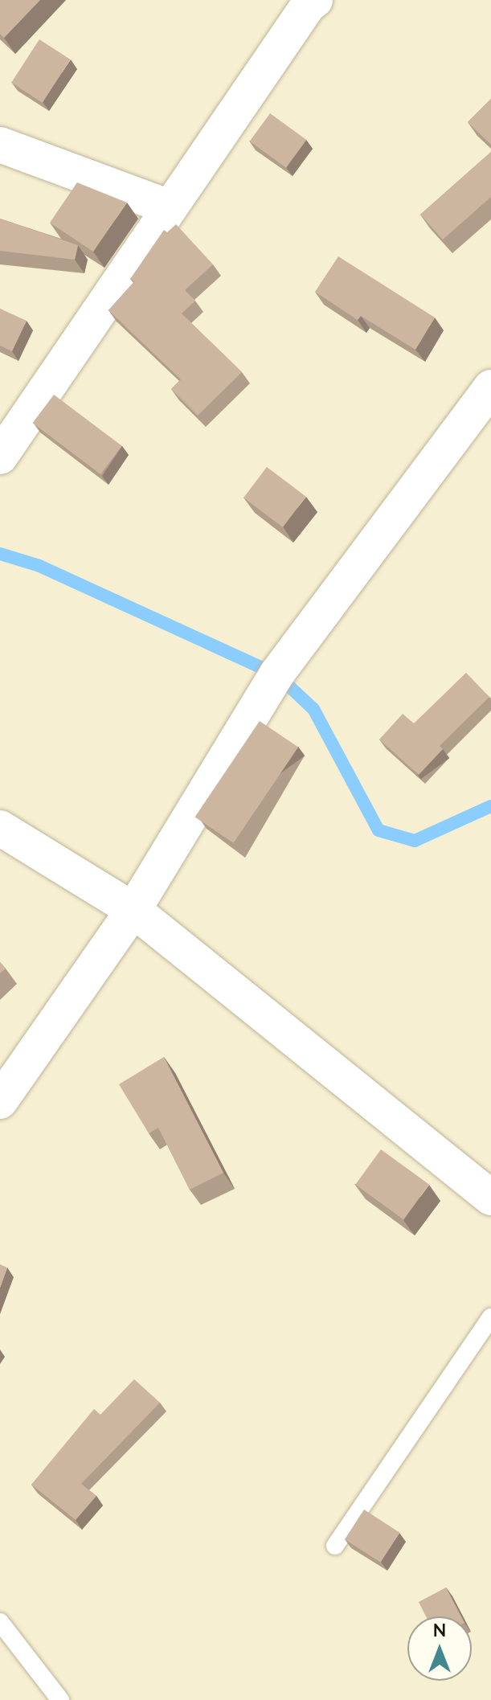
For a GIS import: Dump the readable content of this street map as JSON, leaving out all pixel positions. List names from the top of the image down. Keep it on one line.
{"north":"top"}
